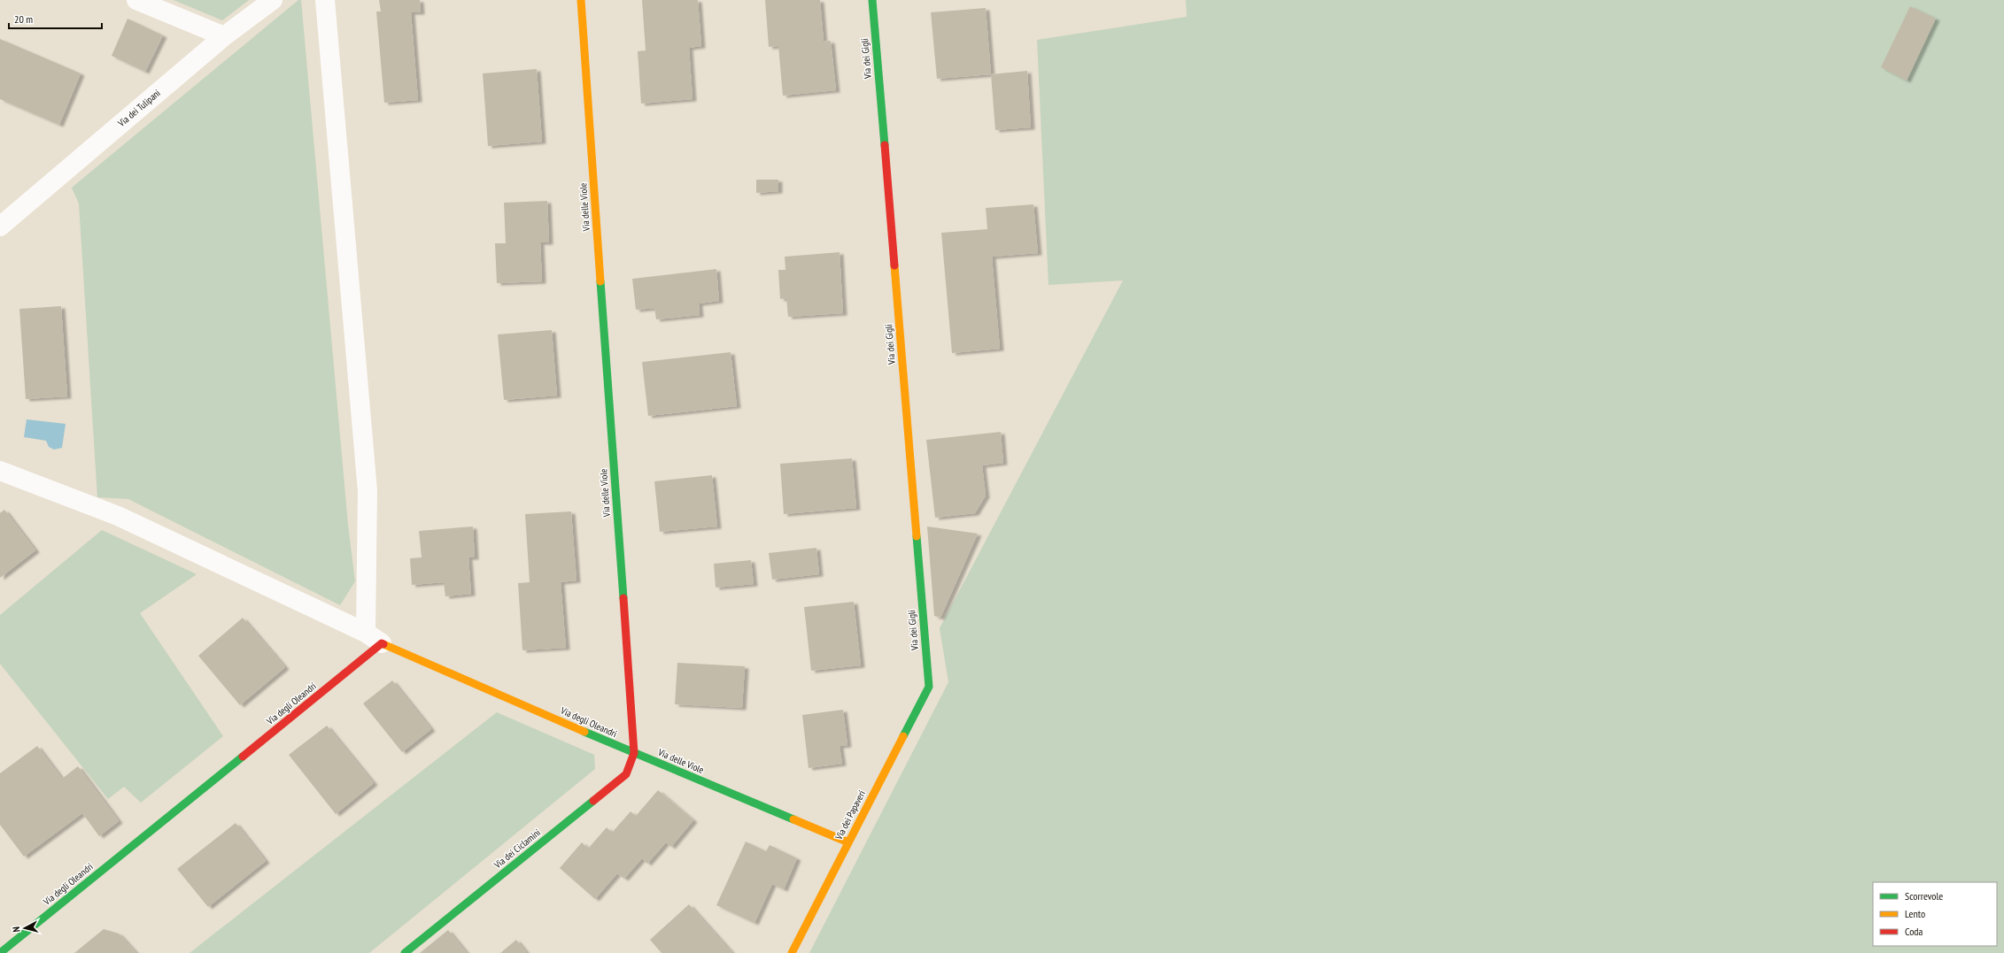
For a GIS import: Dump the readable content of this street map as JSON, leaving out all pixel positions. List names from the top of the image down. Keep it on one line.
{"streets":{"street":["Via dei Gigli","Via dei Tulipani","Via delle Viole","Via degli Oleandri","Via dei Papaveri","Via dei Ciclamini"]},"crossings":[["Via dei Gigli","Via dei Papaveri"],["Via delle Viole","Via degli Oleandri"],["Via delle Viole","Via dei Papaveri"],["Via delle Viole","Via dei Ciclamini"],["Via degli Oleandri","Via dei Ciclamini"]],"legend":["Scorrevole","Lento","Coda"],"scale_bar":"20 m","north":"left"}
